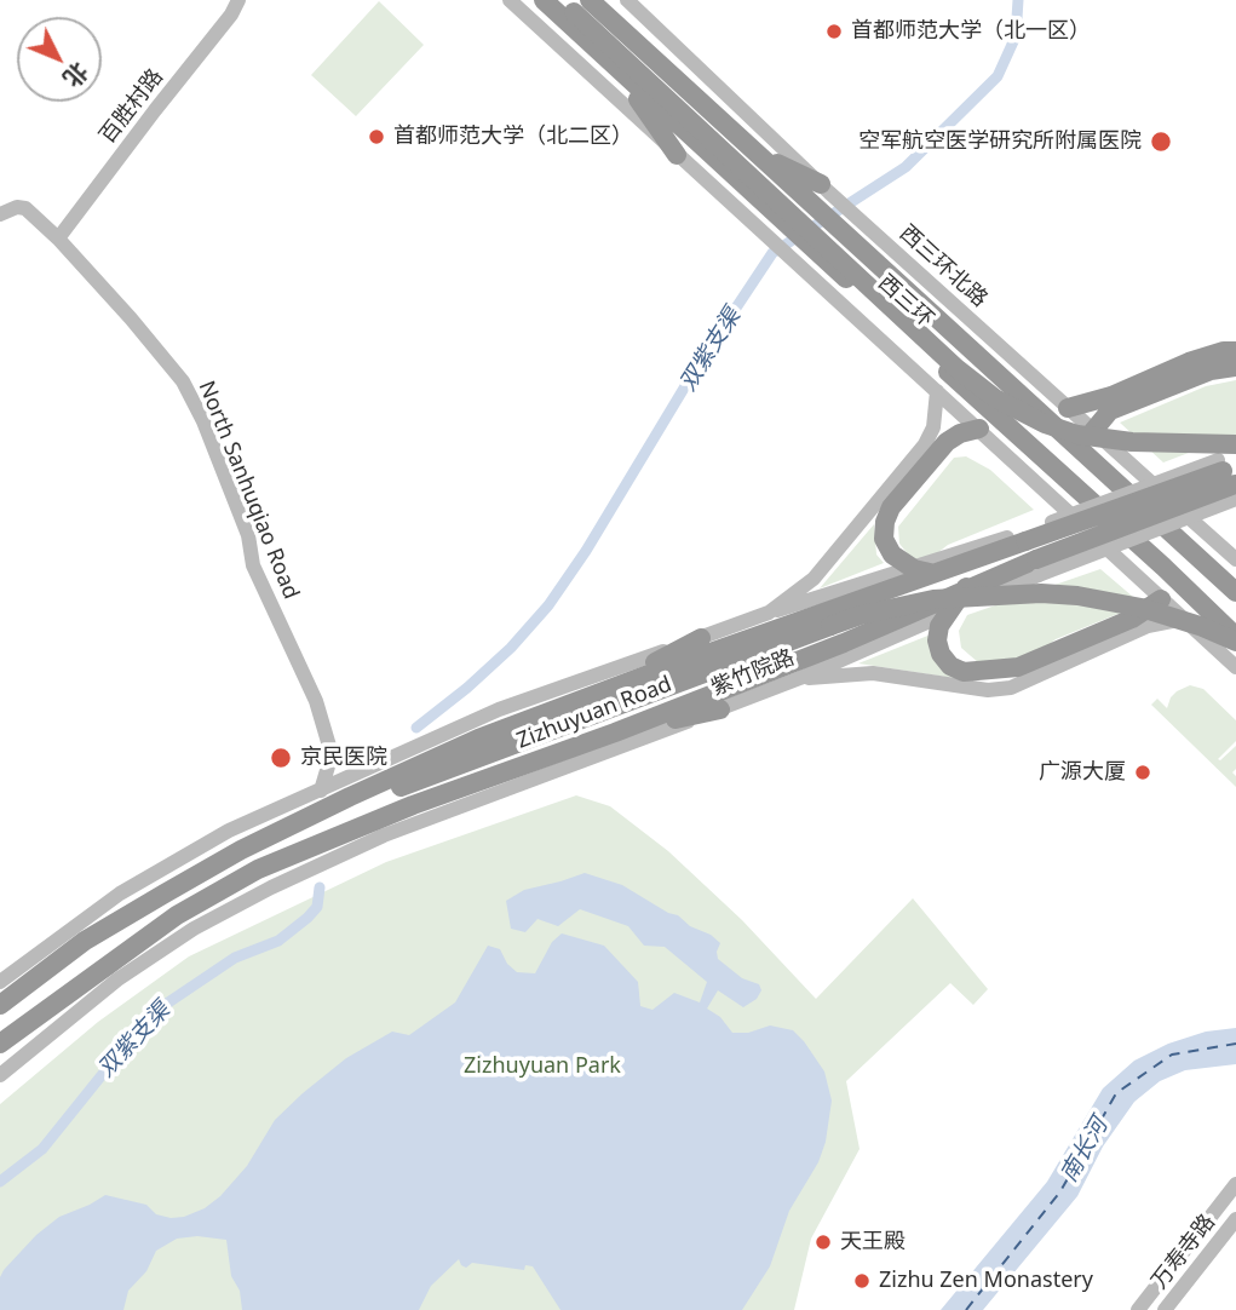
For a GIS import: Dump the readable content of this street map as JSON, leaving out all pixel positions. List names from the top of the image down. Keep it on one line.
{"streets":{"highway":["西三环","Zizhuyuan Road"],"street":["百胜村路","西三环北路","North Sanhuqiao Road","紫竹院路","万寿寺路"]},"crossings":[["百胜村路","North Sanhuqiao Road"],["紫竹院路","Zizhuyuan Road"]],"water":["双紫支渠","南长河"],"parks":["Zizhuyuan Park"],"places":["首都师范大学（北一区）","首都师范大学（北二区）","空军航空医学研究所附属医院","京民医院","广源大厦","天王殿","Zizhu Zen Monastery"],"north":"bottom right"}
